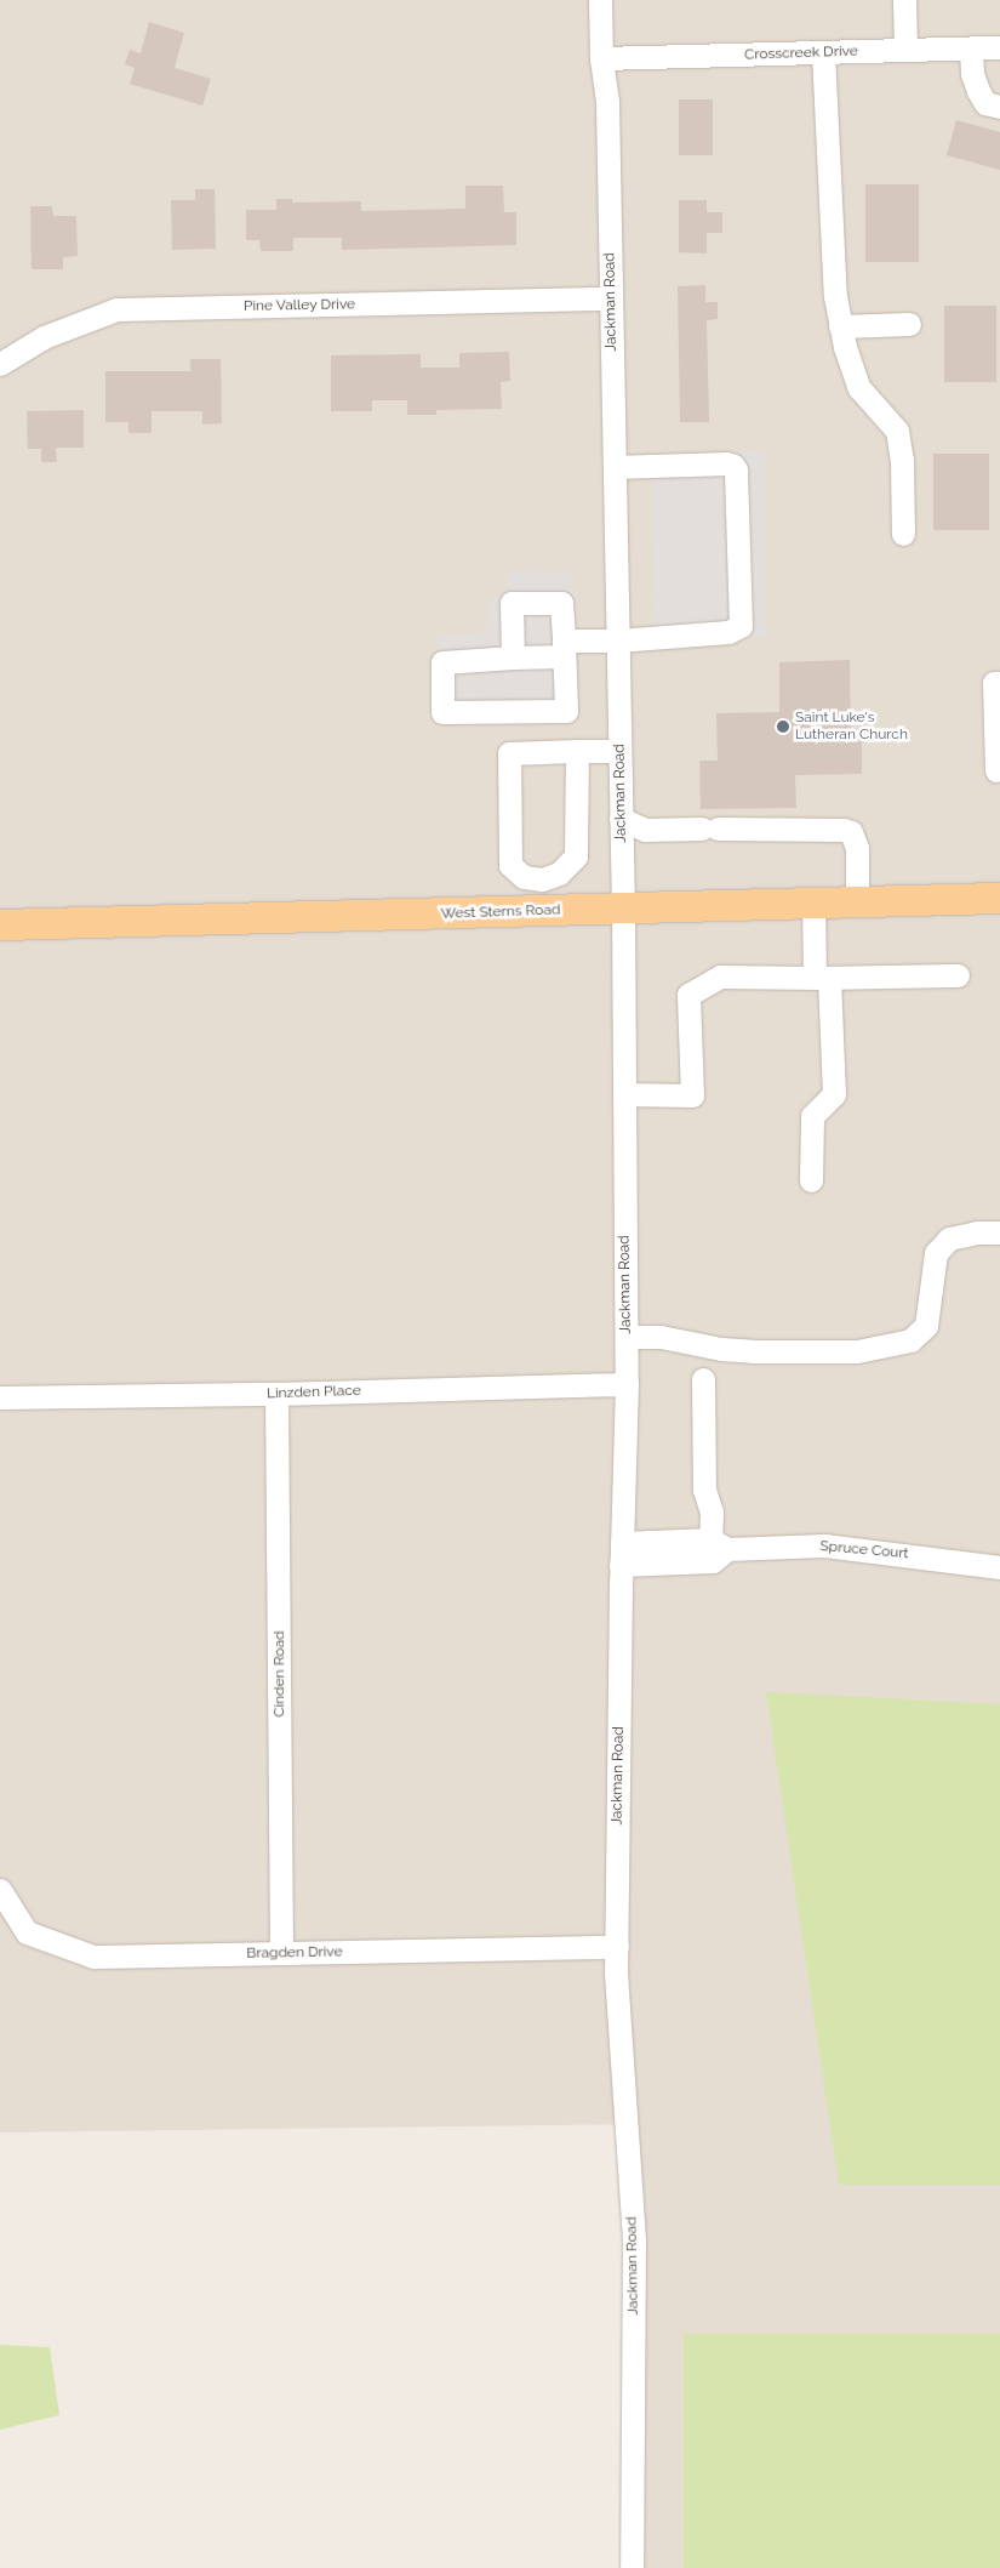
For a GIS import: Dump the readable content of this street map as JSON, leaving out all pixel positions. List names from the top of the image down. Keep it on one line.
{"streets":{"main road":["West Sterns Road"],"street":["Crosscreek Drive","Jackman Road","Pine Valley Drive","Linzden Place","Spruce Court","Cinden Road","Bragden Drive"]},"crossings":[["Crosscreek Drive","Jackman Road"],["Jackman Road","Pine Valley Drive"],["Jackman Road","West Sterns Road"],["Jackman Road","Linzden Place"],["Jackman Road","Spruce Court"],["Jackman Road","Bragden Drive"],["Linzden Place","Cinden Road"],["Cinden Road","Bragden Drive"]],"places":["Saint Luke's Lutheran Church"]}
